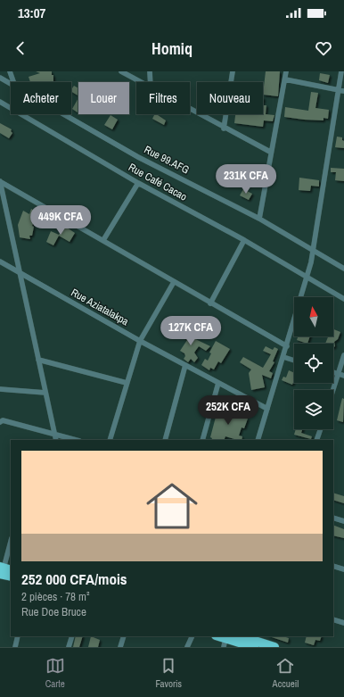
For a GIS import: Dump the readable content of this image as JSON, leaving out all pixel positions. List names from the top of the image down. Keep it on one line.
{"streets":{"street":["Rue 99.AFG","Rue Café Cacao","Rue Aziatalakpa"]},"north":"top","page":{"status":"13:07","header":"Homiq","chip":["Acheter","Louer","Filtres","Nouveau"],"price":["231K CFA","449K CFA","127K CFA","252K CFA"],"list":[{"name":"252 000 CFA/mois","note":"2 pièces · 78 m² · Rue Doe Bruce"}],"tabs":["Carte","Favoris","Accueil"]}}
